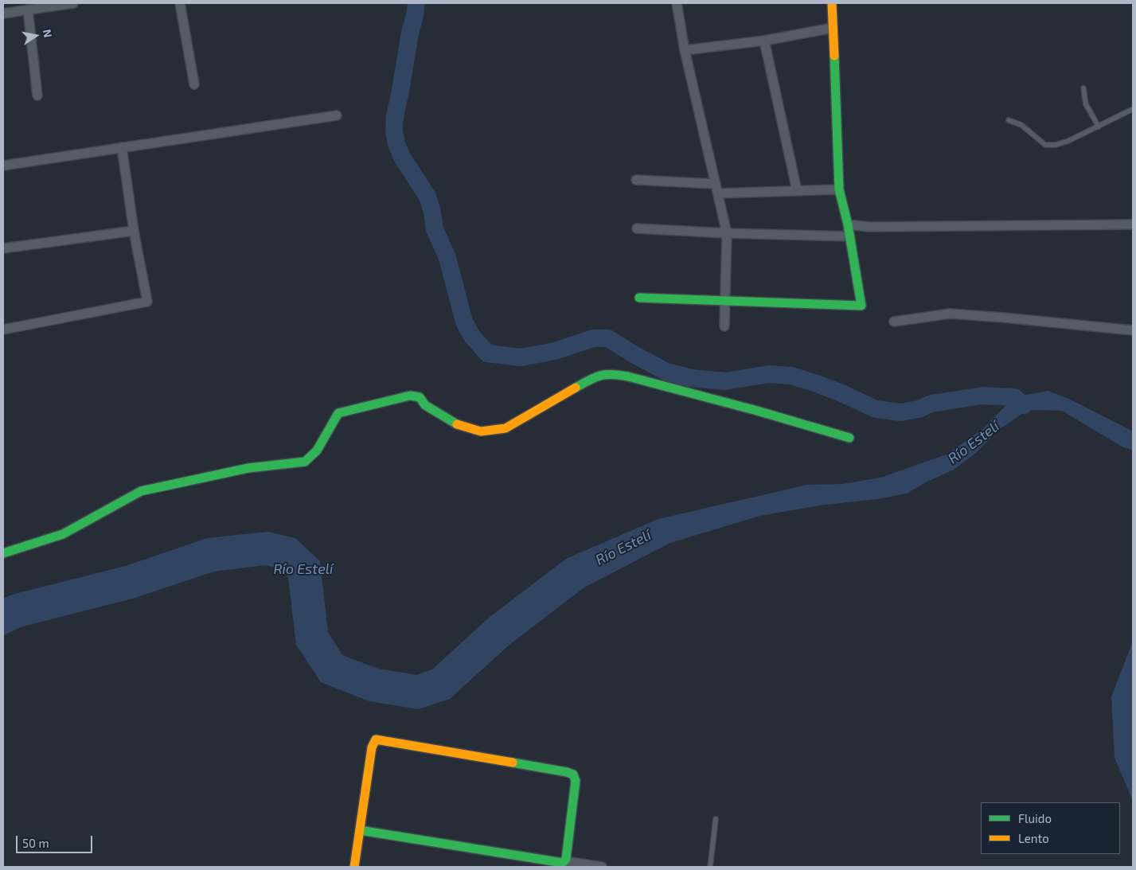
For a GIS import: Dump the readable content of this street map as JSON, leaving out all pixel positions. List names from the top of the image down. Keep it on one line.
{"water":["Río Estelí"],"legend":["Fluido","Lento"],"scale_bar":"50 m","north":"right"}
